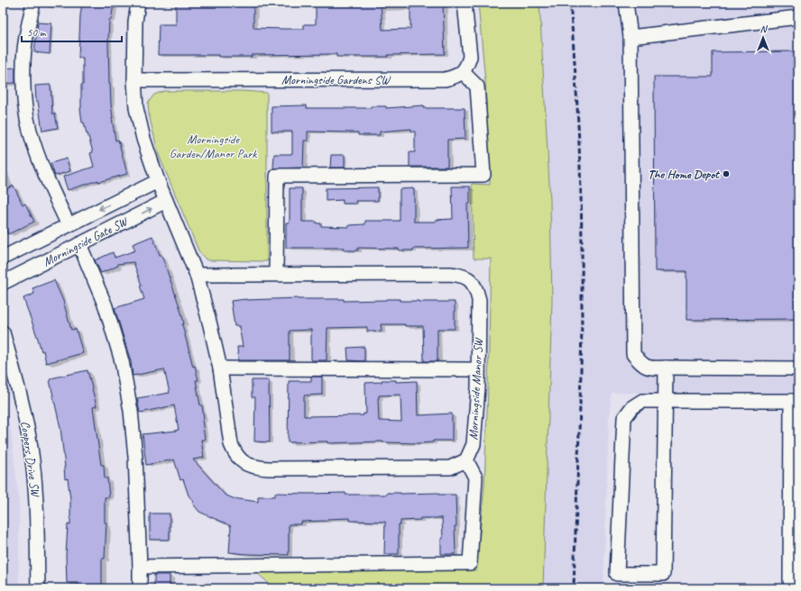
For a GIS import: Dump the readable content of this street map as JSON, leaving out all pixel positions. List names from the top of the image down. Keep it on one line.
{"streets":{"street":["Morningside Gardens SW","Morningside Gate SW","Morningside Manor SW","Coopers Drive SW"]},"parks":["Morningside Garden/Manor Park"],"places":["The Home Depot"],"scale_bar":"50 m","north":"top"}
